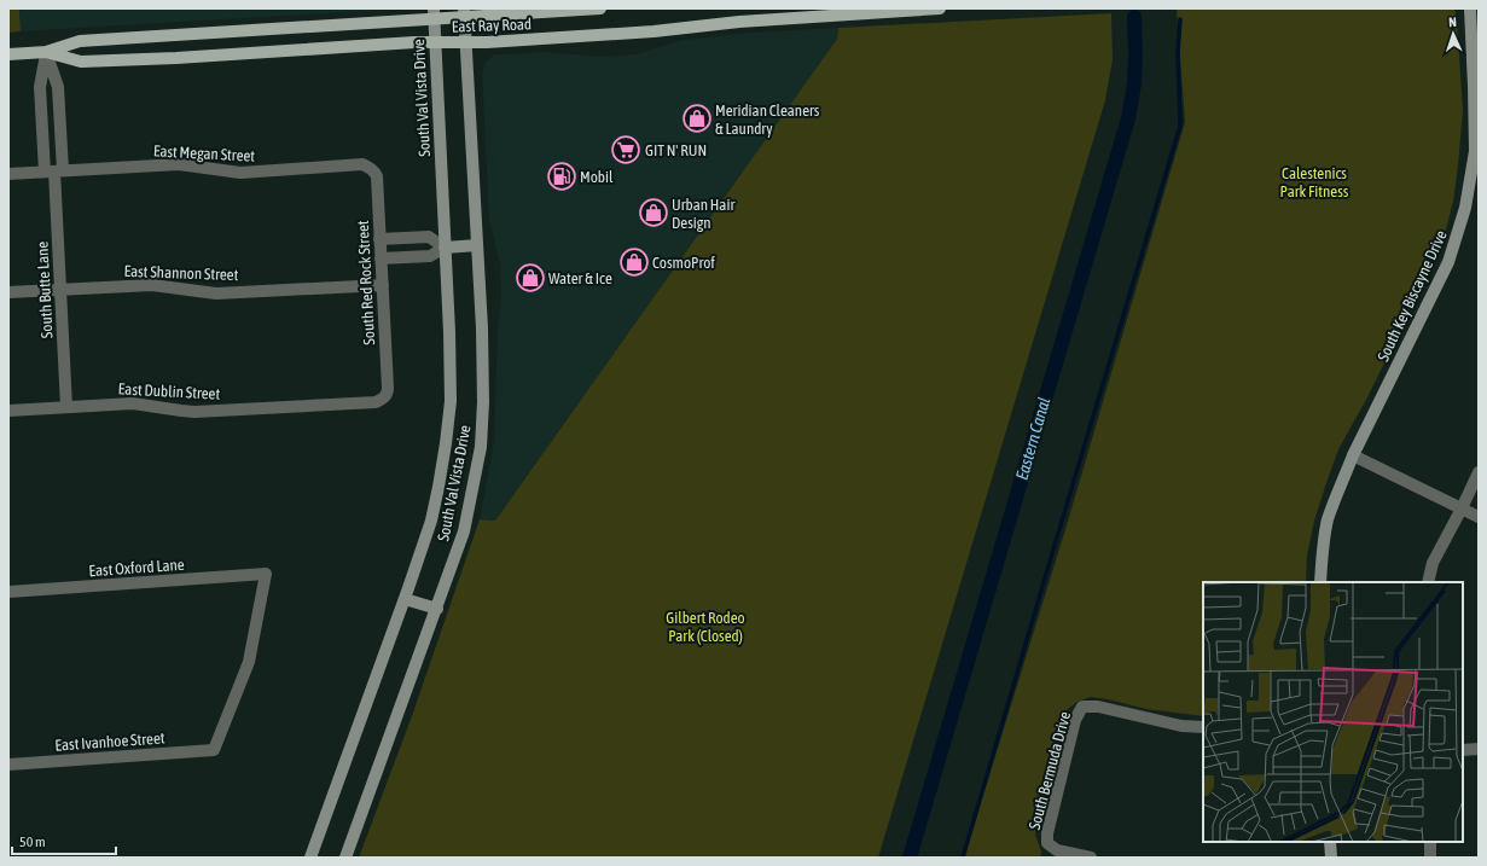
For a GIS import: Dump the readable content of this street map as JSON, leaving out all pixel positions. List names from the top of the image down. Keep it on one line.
{"streets":{"main road":["East Ray Road","South Val Vista Drive","South Key Biscayne Drive"],"street":["East Megan Street","East Shannon Street","South Red Rock Street","South Butte Lane","East Dublin Street","East Oxford Lane","East Ivanhoe Street","South Bermuda Drive"]},"crossings":[["East Ray Road","South Val Vista Drive"],["East Ray Road","South Butte Lane"],["East Megan Street","South Red Rock Street"],["East Megan Street","South Butte Lane"],["East Shannon Street","South Red Rock Street"],["East Shannon Street","South Butte Lane"],["South Red Rock Street","East Dublin Street"],["South Butte Lane","East Dublin Street"],["East Oxford Lane","East Ivanhoe Street"]],"water":["Eastern Canal"],"parks":["Calestenics Park Fitness","Gilbert Rodeo Park (Closed)"],"places":{"shop":["Meridian Cleaners & Laundry","Urban Hair Design","CosmoProf","Water & Ice"],"supermarket":["GIT N' RUN"],"fuel station":["Mobil"]},"scale_bar":"50 m","north":"top"}
